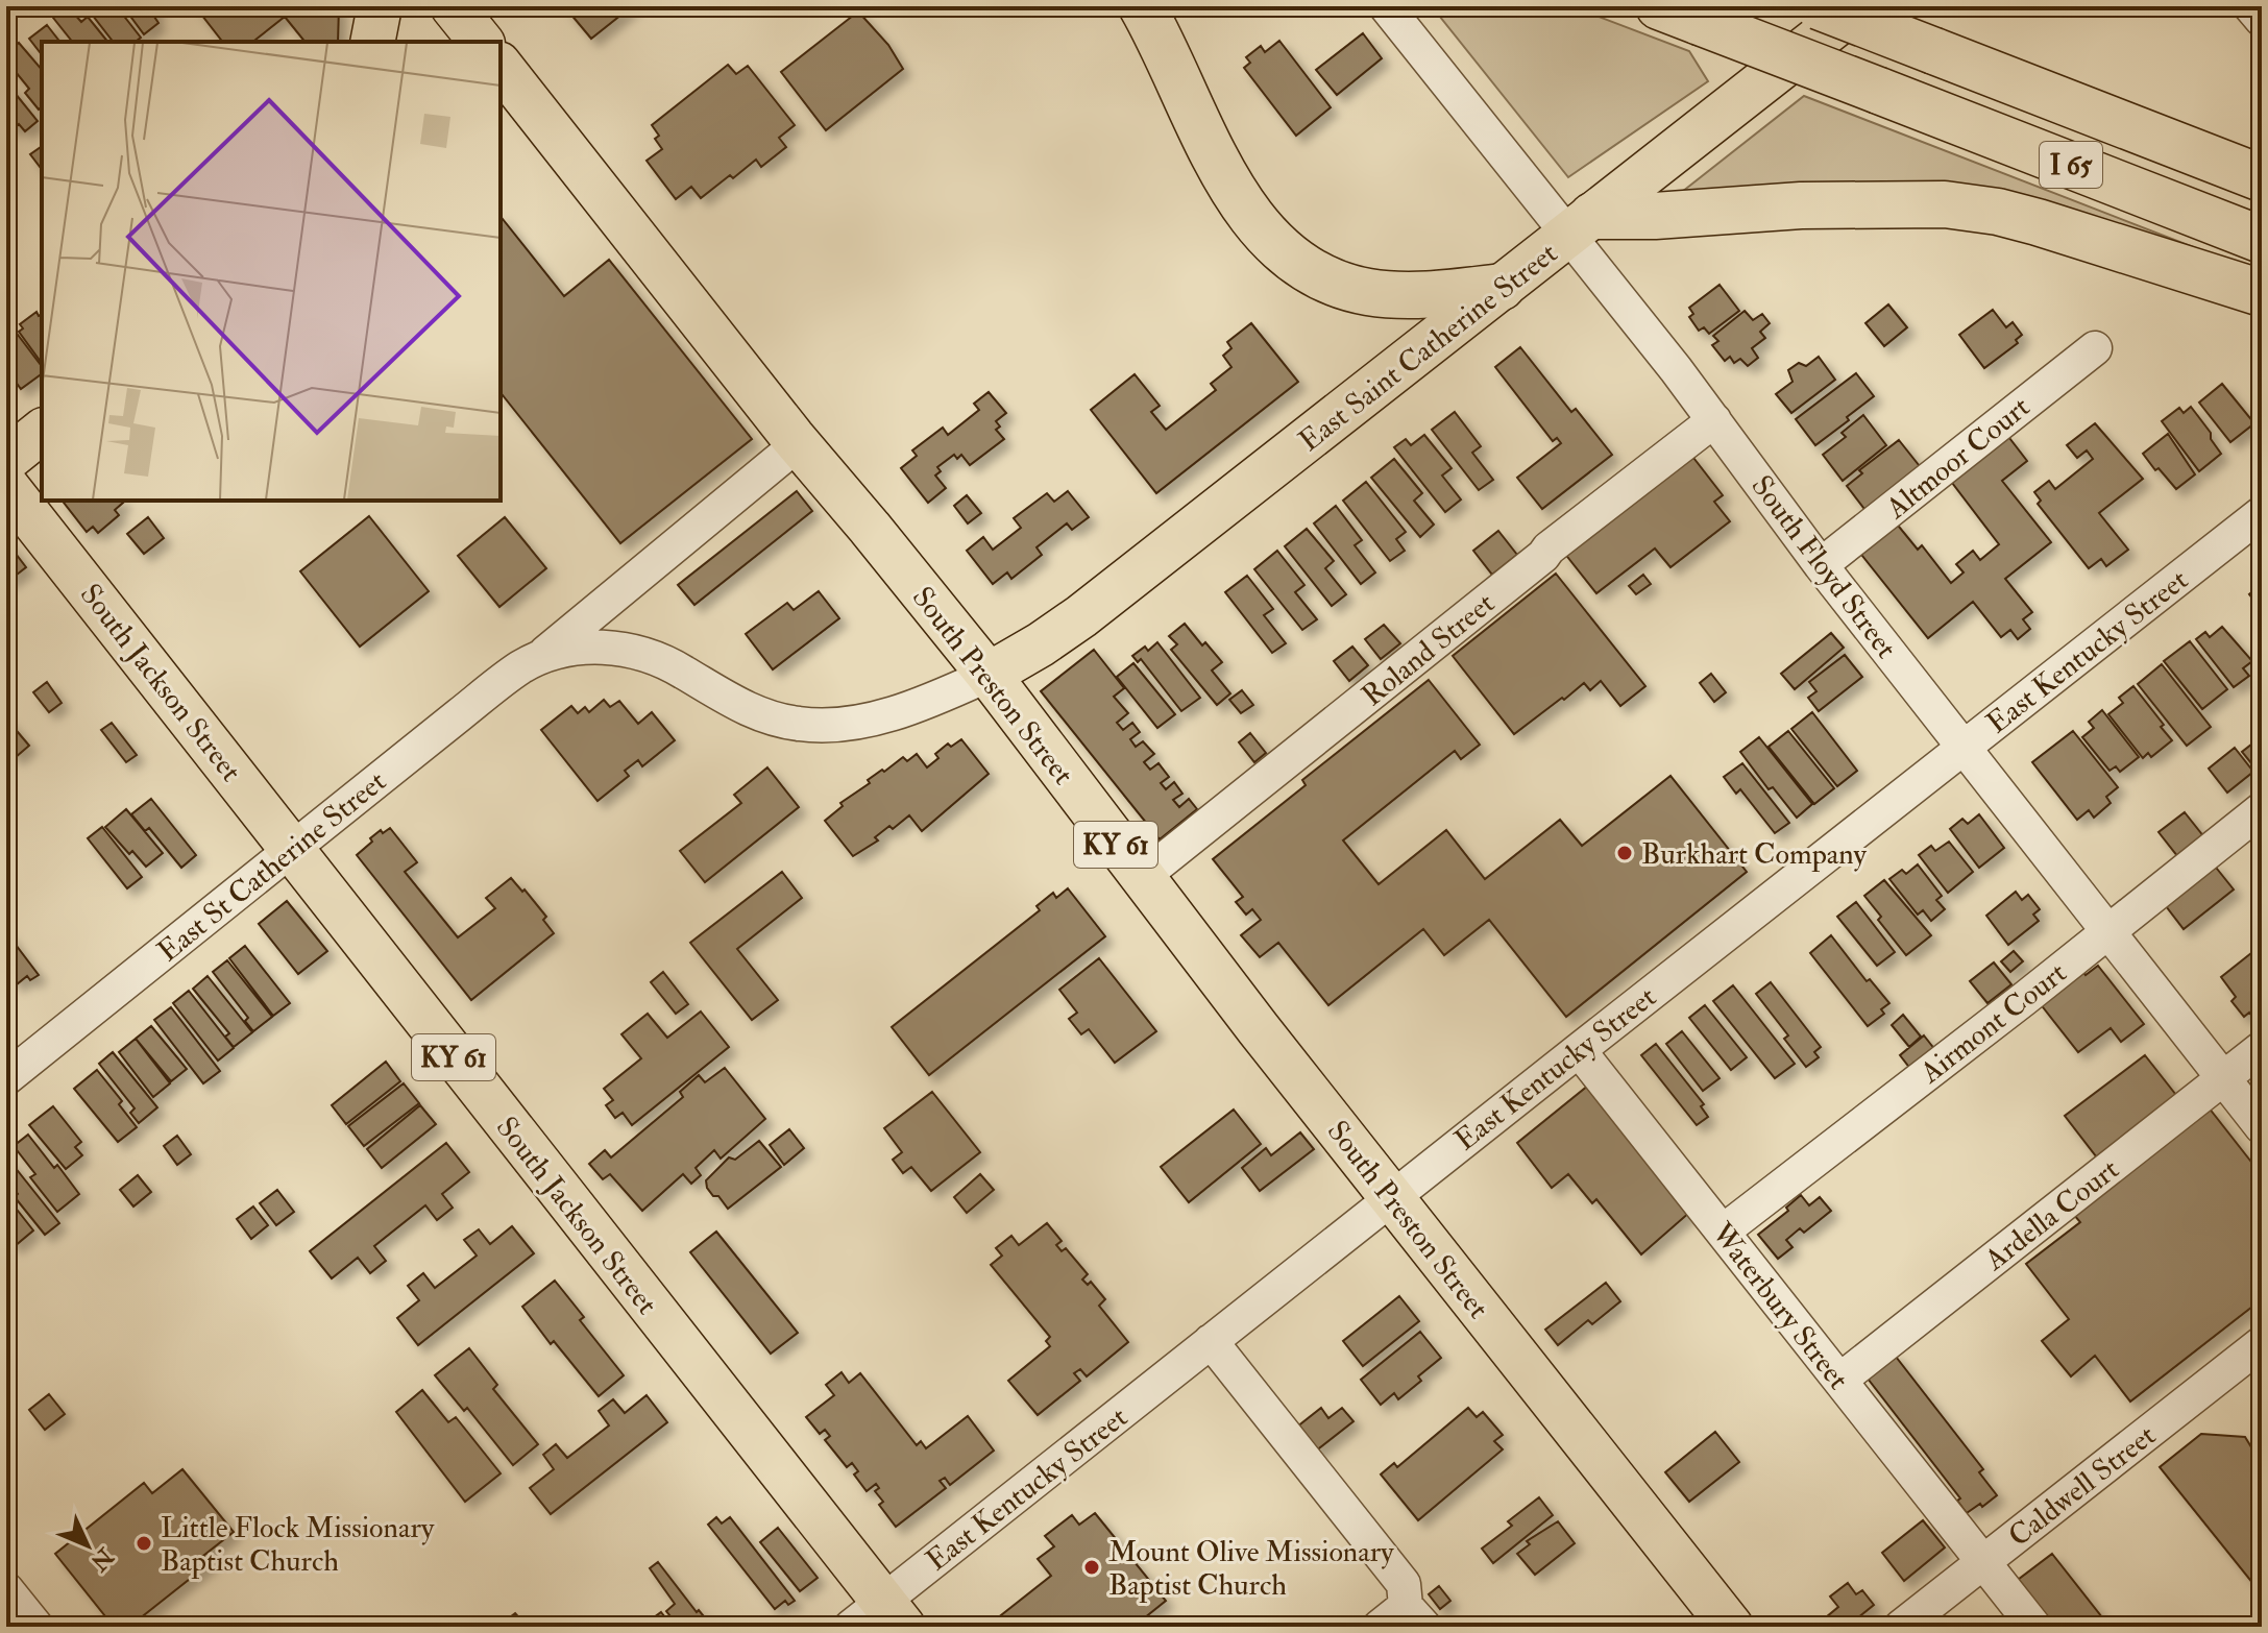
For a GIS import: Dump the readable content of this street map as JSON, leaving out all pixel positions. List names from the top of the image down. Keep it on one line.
{"streets":{"highway":["I 65"],"main road":["East Saint Catherine Street","South Jackson Street","South Preston Street","KY 61"],"street":["Altmoor Court","South Floyd Street","Roland Street","East Kentucky Street","East St Catherine Street","Airmont Court","Ardella Court","Waterbury Street","Caldwell Street"]},"crossings":[["East Saint Catherine Street","South Floyd Street"],["East Saint Catherine Street","South Preston Street"],["East Saint Catherine Street","East St Catherine Street"],["Altmoor Court","South Floyd Street"],["South Floyd Street","Roland Street"],["South Floyd Street","East Kentucky Street"],["South Floyd Street","Airmont Court"],["South Floyd Street","Ardella Court"],["Roland Street","South Preston Street"],["East Kentucky Street","South Jackson Street"],["East Kentucky Street","South Preston Street"],["East Kentucky Street","Waterbury Street"],["South Jackson Street","East St Catherine Street"],["South Preston Street","East St Catherine Street"],["Airmont Court","Waterbury Street"],["Ardella Court","Waterbury Street"],["Waterbury Street","Caldwell Street"]],"places":["Burkhart Company","Little Flock Missionary Baptist Church","Mount Olive Missionary Baptist Church"],"north":"bottom right"}
